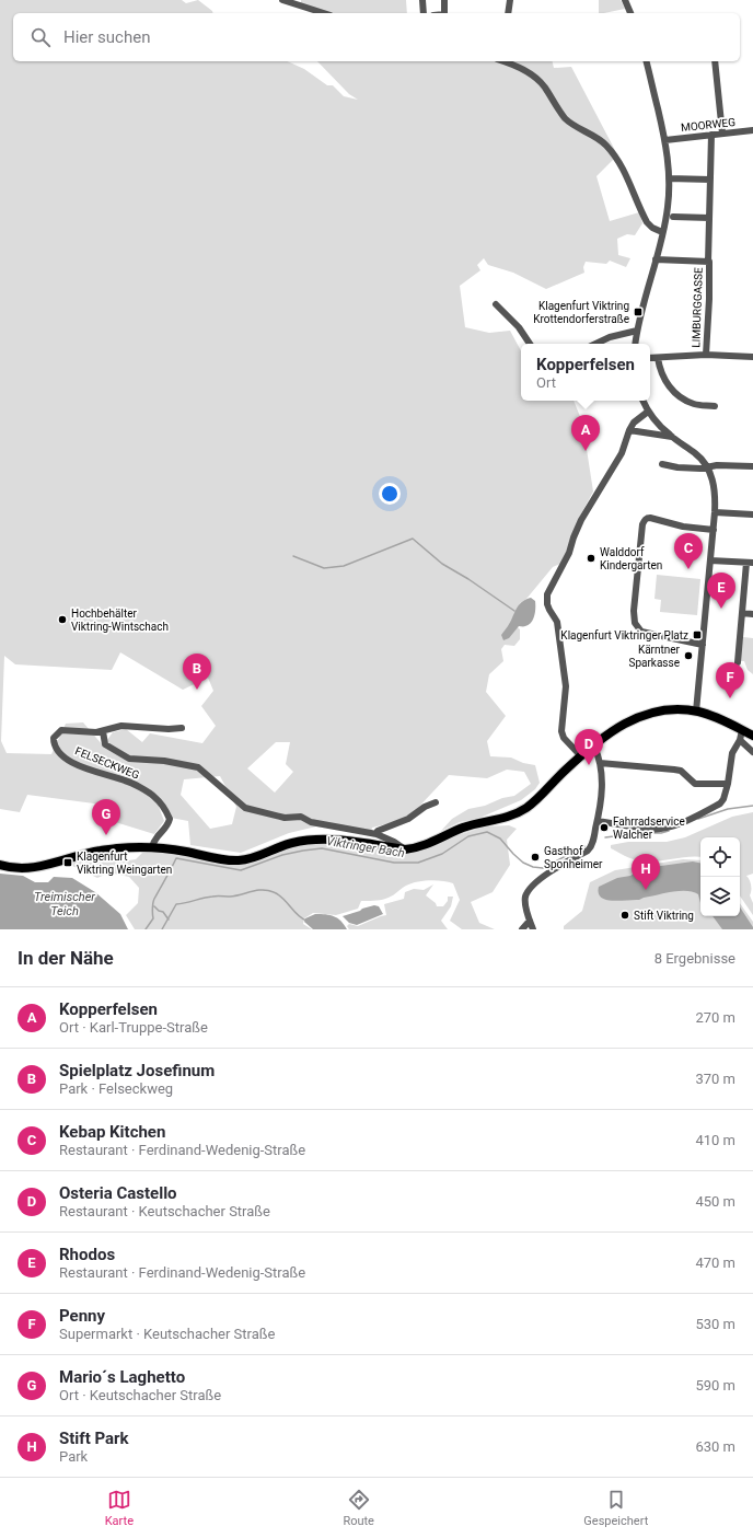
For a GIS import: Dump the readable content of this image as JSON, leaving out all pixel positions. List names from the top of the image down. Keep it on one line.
{"streets":{"street":["MOORWEG","LIMBURGGASSE","FELSECKWEG"]},"crossings":[["MOORWEG","LIMBURGGASSE"]],"water":["Viktringer Bach","Treimischer Teich"],"places":{"transit":["Klagenfurt Viktring Krottendorferstraße","Klagenfurt Viktringer Platz","Klagenfurt Viktring Weingarten"],"other":["Walddorf Kindergarten","Hochbehälter Viktring-Wintschach","Kärntner Sparkasse","Fahrradservice Walcher","Gasthof Sponheimer","Stift Viktring"]},"page":{"search":"Hier suchen","popup":["Kopperfelsen","Ort"],"pins":["A","C","E","B","F","D","G","H"],"heading":["In der Nähe","8 Ergebnisse"],"list":[{"mark":"A","name":"Kopperfelsen","note":"Ort · Karl-Truppe-Straße","value":"270 m"},{"mark":"B","name":"Spielplatz Josefinum","note":"Park · Felseckweg","value":"370 m"},{"mark":"C","name":"Kebap Kitchen","note":"Restaurant · Ferdinand-Wedenig-Straße","value":"410 m"},{"mark":"D","name":"Osteria Castello","note":"Restaurant · Keutschacher Straße","value":"450 m"},{"mark":"E","name":"Rhodos","note":"Restaurant · Ferdinand-Wedenig-Straße","value":"470 m"},{"mark":"F","name":"Penny","note":"Supermarkt · Keutschacher Straße","value":"530 m"},{"mark":"G","name":"Mario´s Laghetto","note":"Ort · Keutschacher Straße","value":"590 m"},{"mark":"H","name":"Stift Park","note":"Park","value":"630 m"}],"nav":["Karte","Route","Gespeichert"]}}
